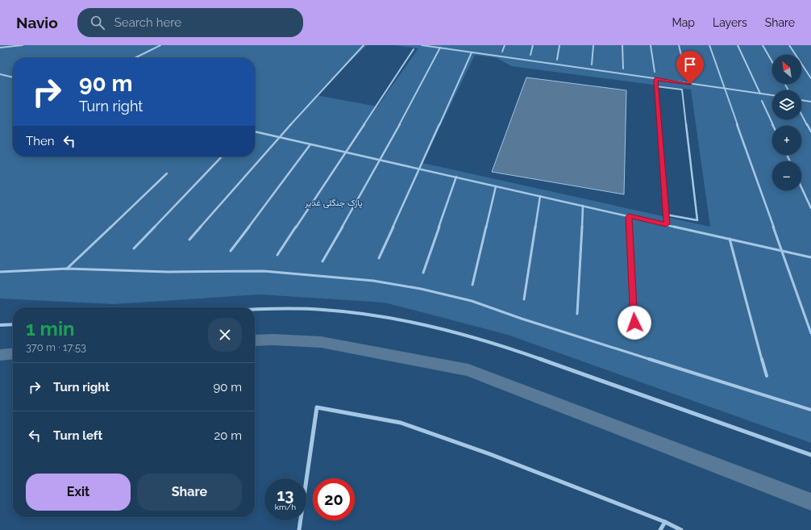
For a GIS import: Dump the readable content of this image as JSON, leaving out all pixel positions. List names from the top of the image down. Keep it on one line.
{"parks":["پارک جنگلی غدیر"],"north":"top left","page":{"header":"Navio","search":"Search here","nav":["Map","Layers","Share"],"map_buttons":["+","−"],"turn":["90 m","Turn right"],"then":"Then","heading":["1 min","370 m · 17:53"],"list":[{"name":"Turn right","value":"90 m"},{"name":"Turn left","value":"20 m"}],"buttons":["Exit","Share"],"speed":"13 km/h","limit":"20"}}
